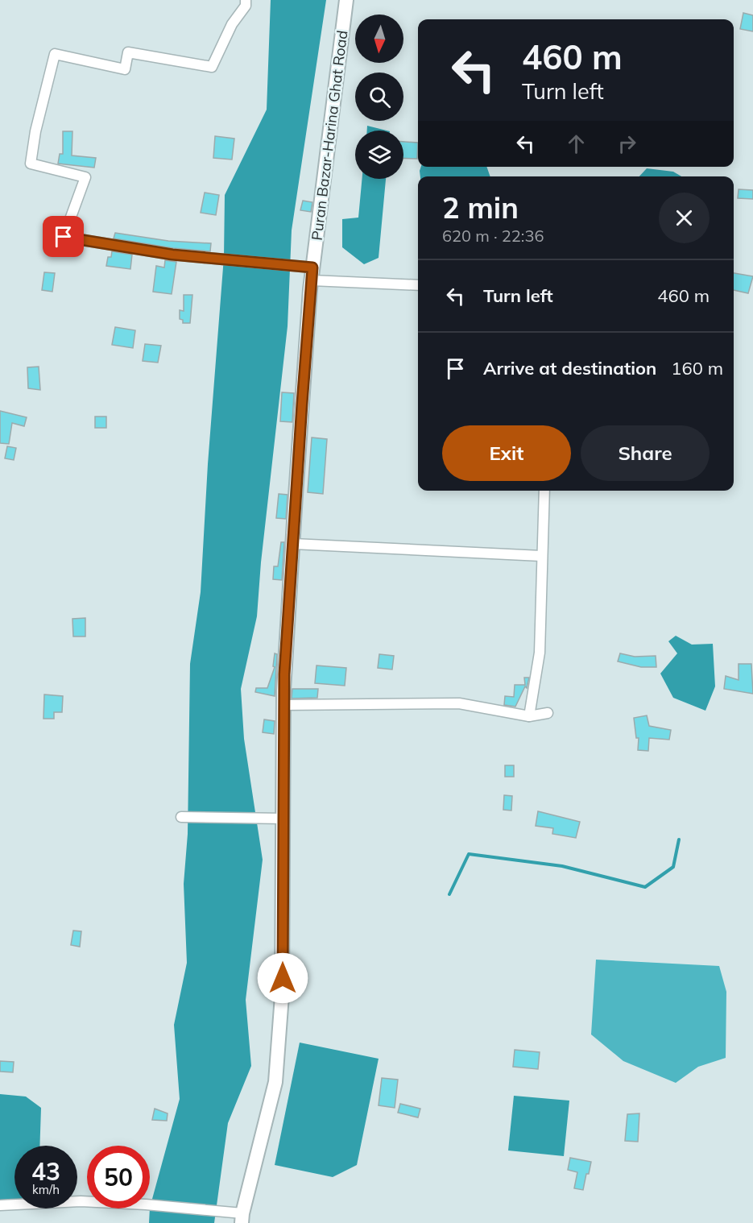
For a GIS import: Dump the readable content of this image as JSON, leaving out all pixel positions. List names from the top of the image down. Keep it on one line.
{"streets":{"main road":["Puran Bazar-Harina Ghat Road"]},"north":"bottom","page":{"turn":["460 m","Turn left"],"heading":["2 min","620 m · 22:36"],"list":[{"name":"Turn left","value":"460 m"},{"name":"Arrive at destination","value":"160 m"}],"buttons":["Exit","Share"],"speed":"43 km/h","limit":"50"}}
